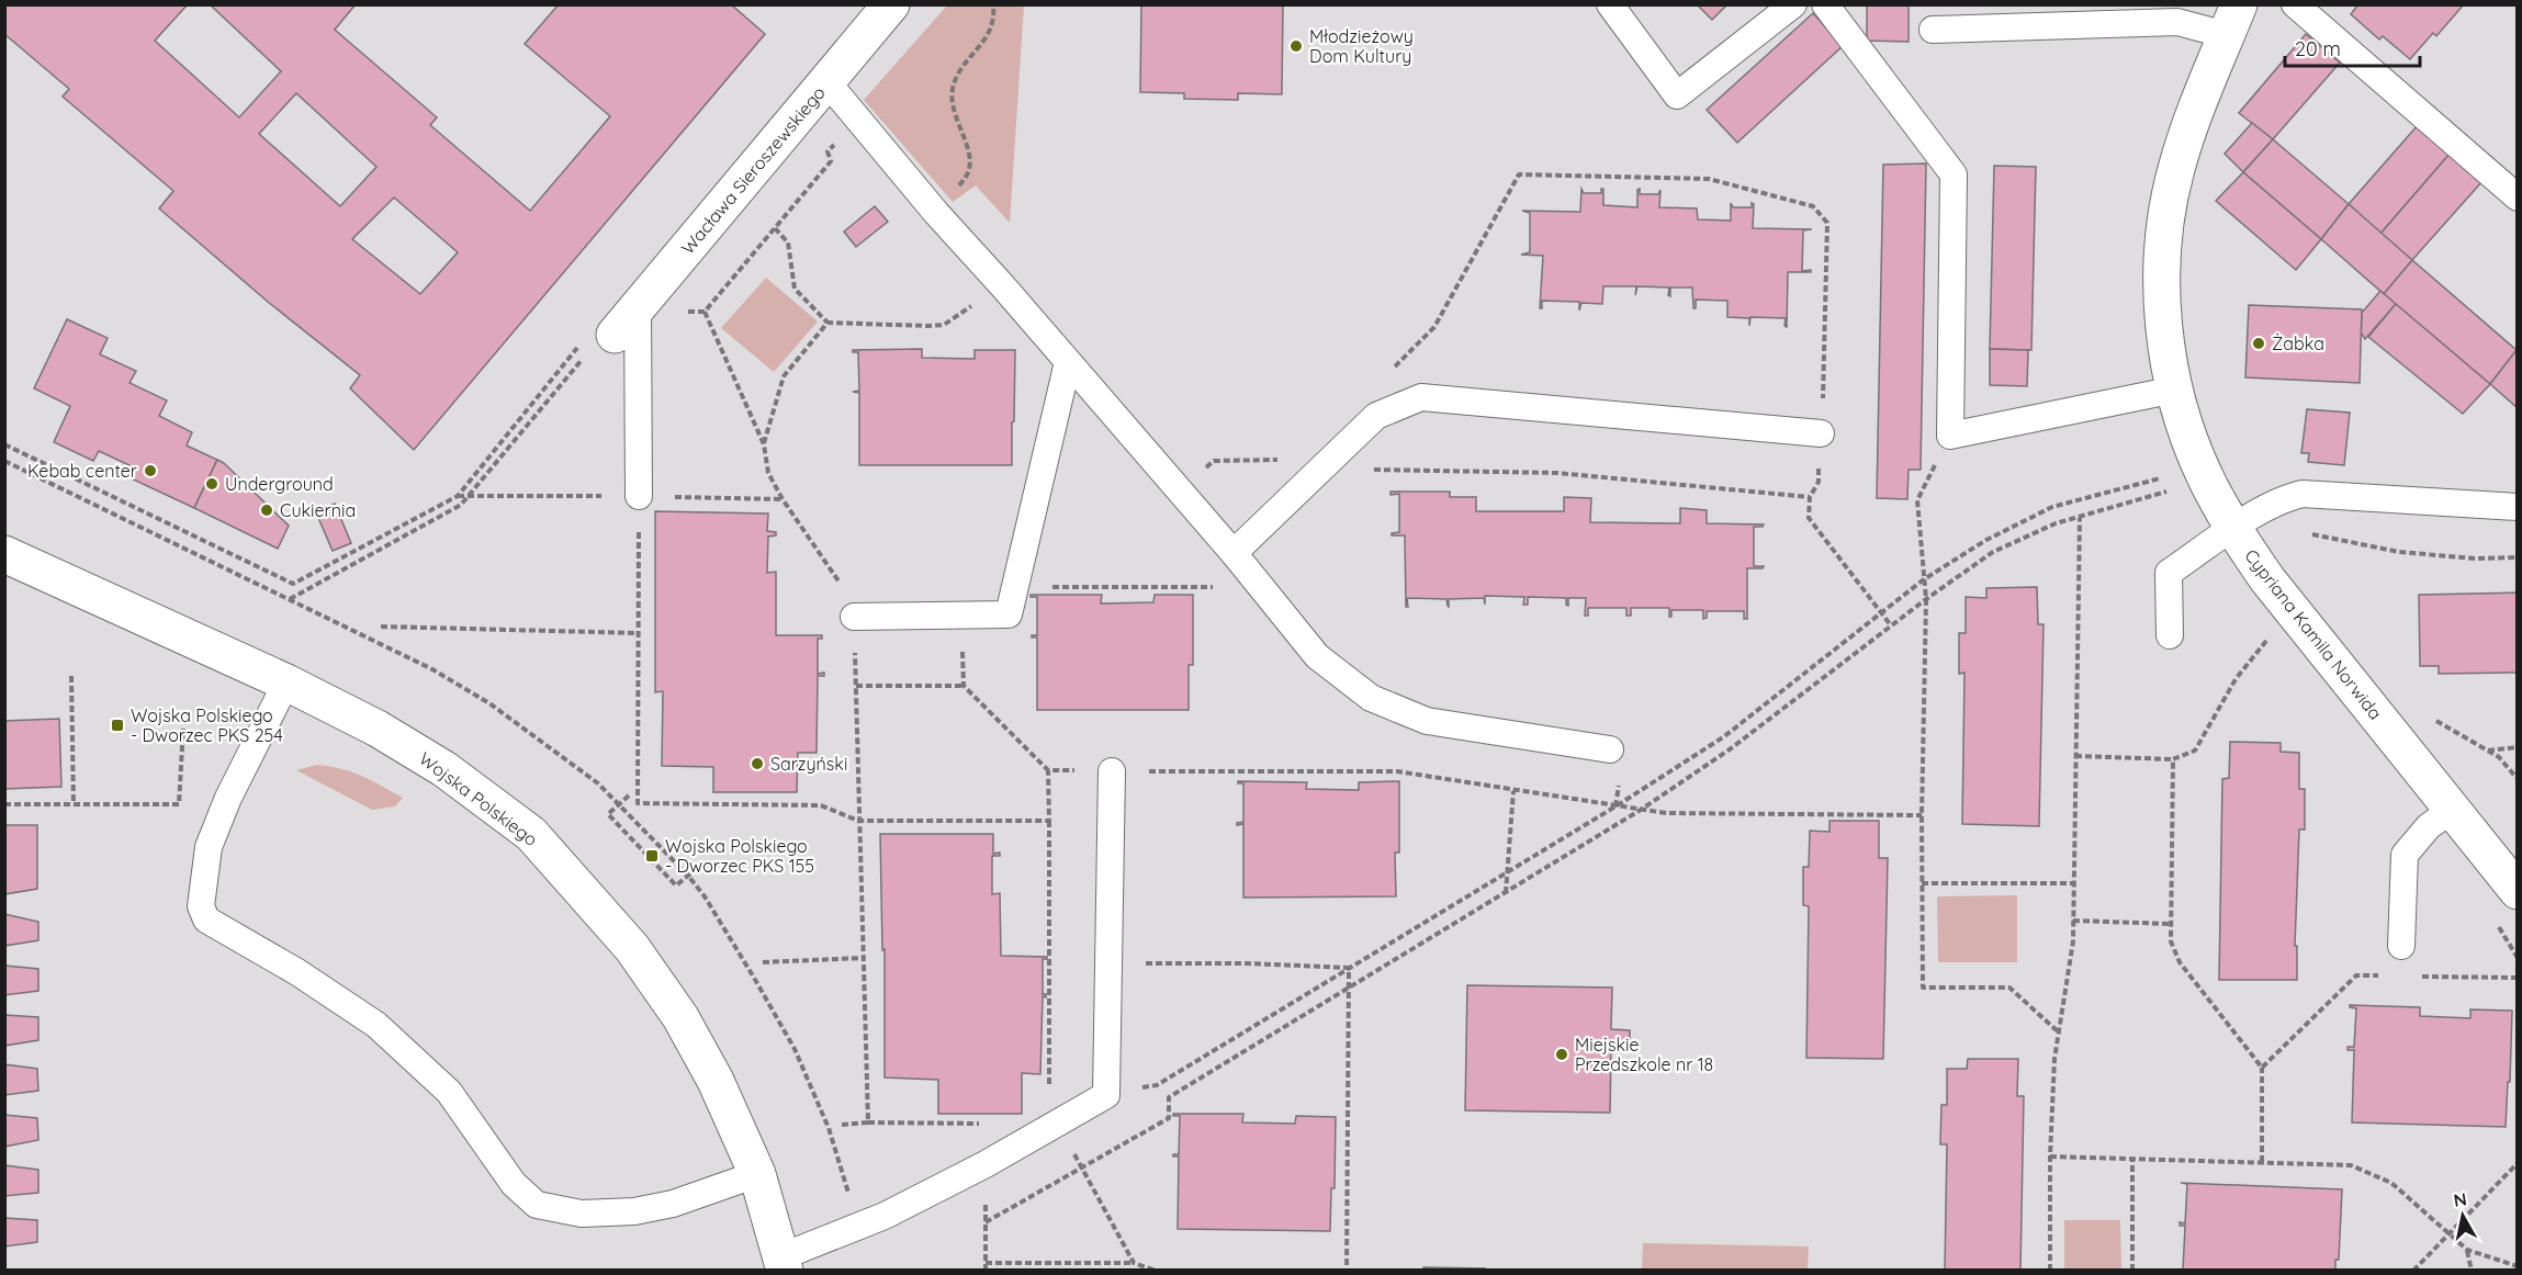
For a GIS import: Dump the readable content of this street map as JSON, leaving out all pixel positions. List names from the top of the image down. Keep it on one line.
{"streets":{"street":["Wacława Sieroszewskiego","Cypriana Kamila Norwida","Wojska Polskiego"]},"places":{"other":["Młodzieżowy Dom Kultury","Żabka","Kebab center","Underground","Cukiernia","Sarzyński","Miejskie Przedszkole nr 18"],"transit":["Wojska Polskiego - Dworzec PKS 254","Wojska Polskiego - Dworzec PKS 155"]},"scale_bar":"20 m","north":"top"}
